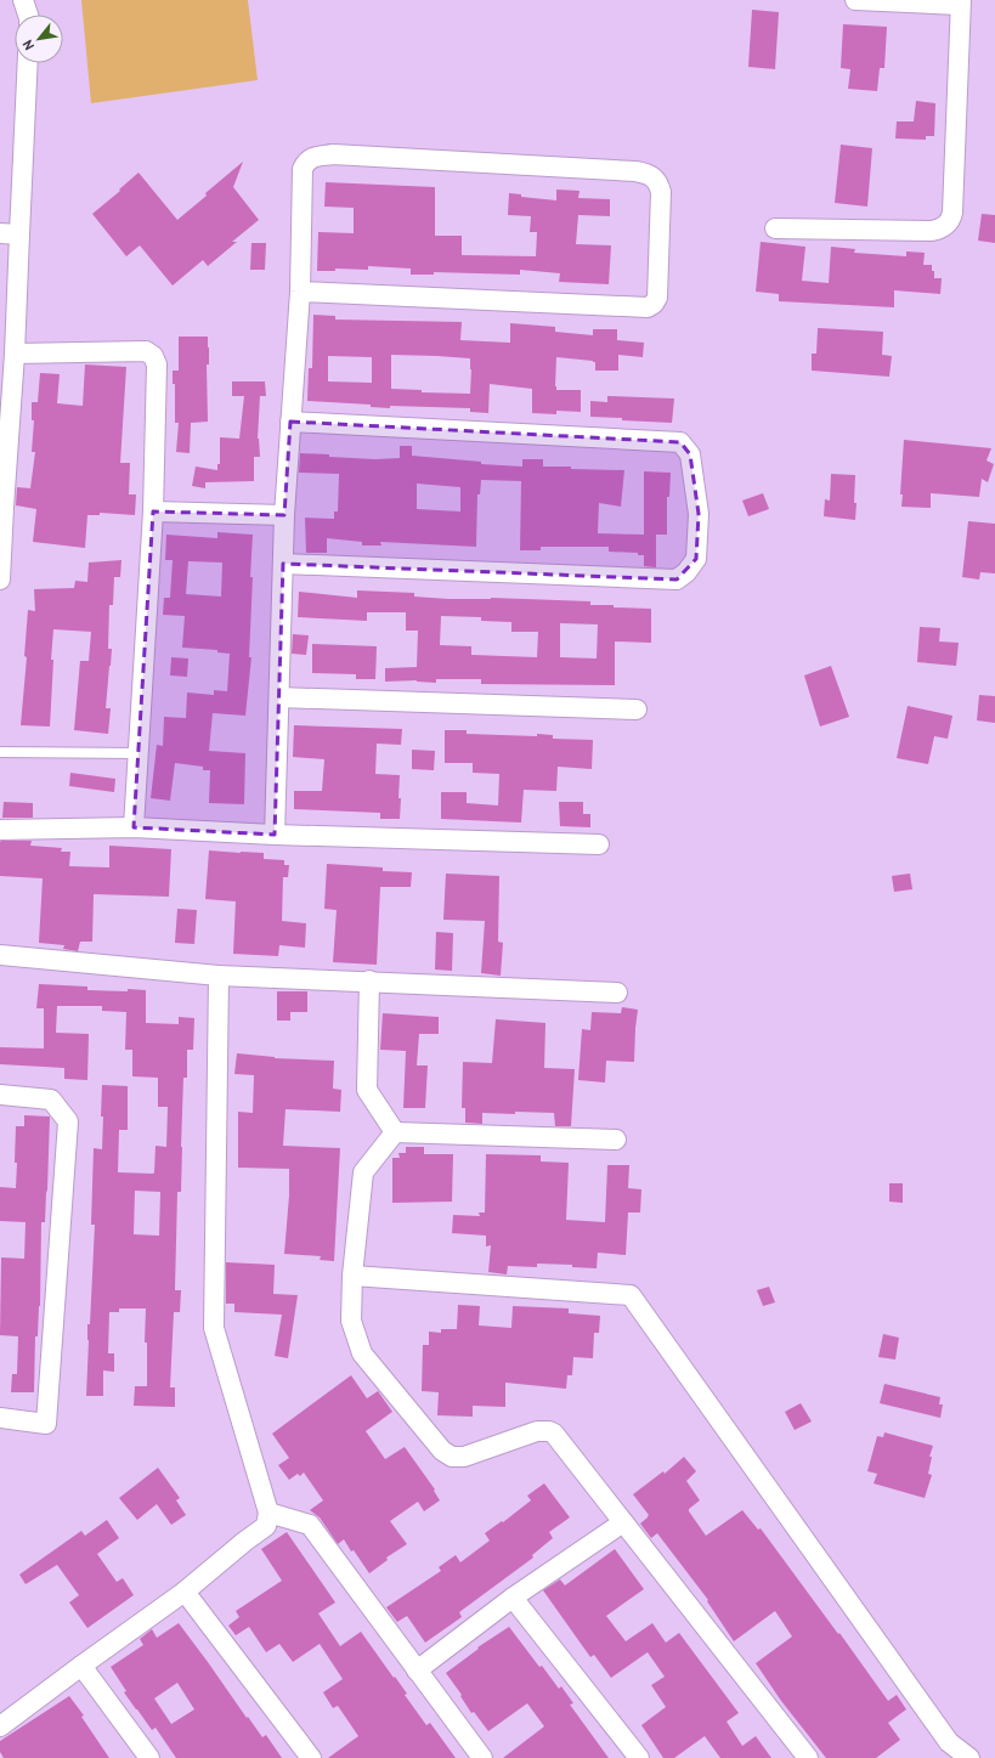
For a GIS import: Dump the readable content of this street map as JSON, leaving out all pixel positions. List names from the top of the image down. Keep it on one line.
{"north":"bottom left"}
